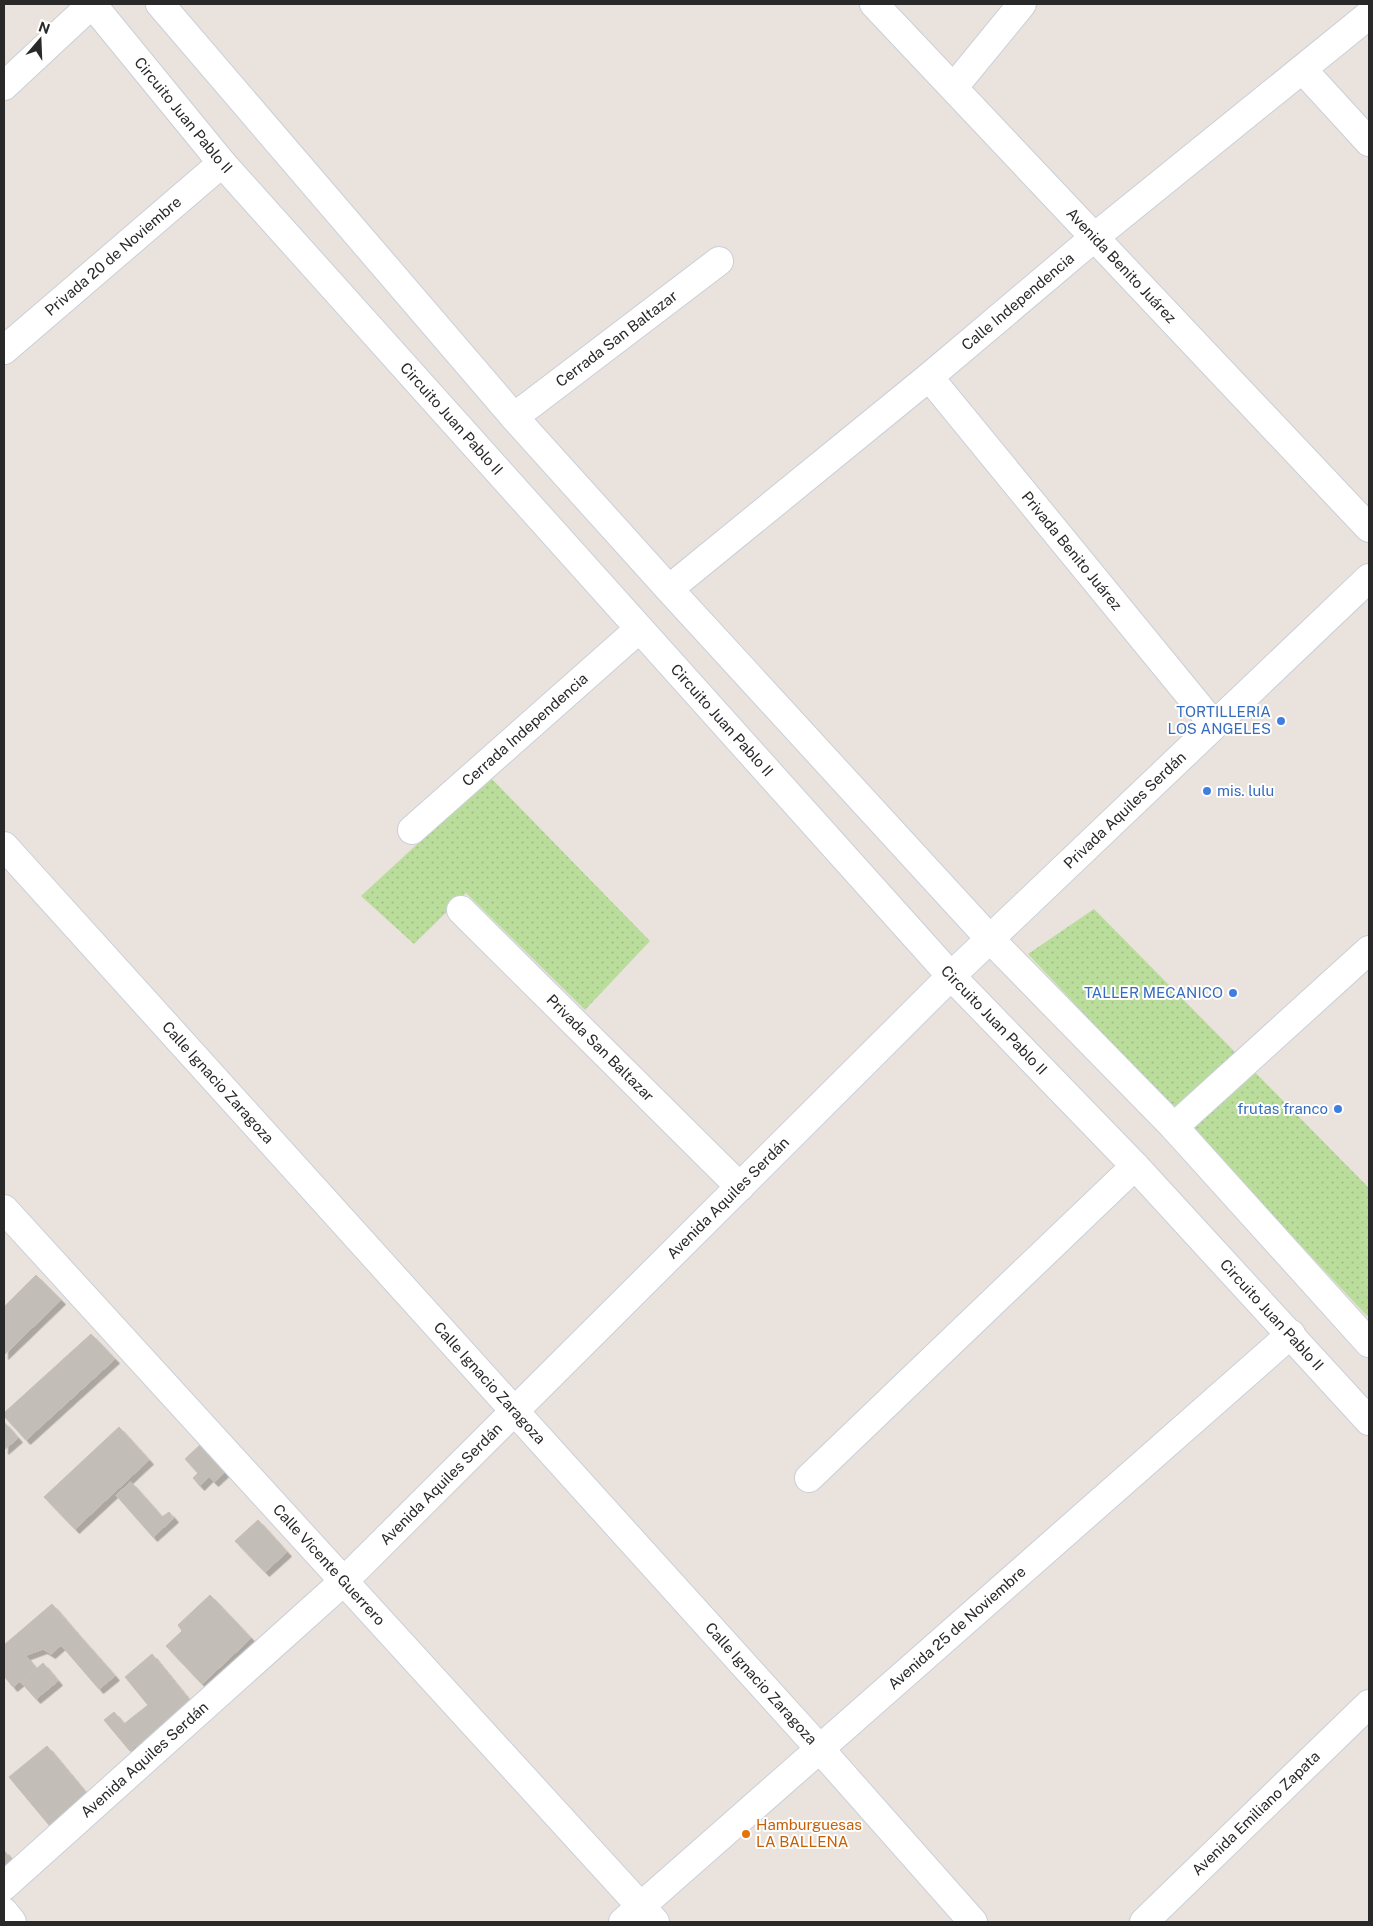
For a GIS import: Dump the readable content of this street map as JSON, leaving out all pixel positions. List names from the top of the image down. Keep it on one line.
{"streets":{"street":["Circuito Juan Pablo II","Privada 20 de Noviembre","Avenida Benito Juárez","Calle Independencia","Cerrada San Baltazar","Privada Benito Juárez","Cerrada Independencia","Privada Aquiles Serdán","Privada San Baltazar","Calle Ignacio Zaragoza","Avenida Aquiles Serdán","Calle Vicente Guerrero","Avenida 25 de Noviembre","Avenida Emiliano Zapata"]},"crossings":[["Circuito Juan Pablo II","Privada 20 de Noviembre"],["Circuito Juan Pablo II","Cerrada Independencia"],["Circuito Juan Pablo II","Avenida Aquiles Serdán"],["Circuito Juan Pablo II","Avenida 25 de Noviembre"],["Avenida Benito Juárez","Calle Independencia"],["Calle Independencia","Privada Benito Juárez"],["Privada Benito Juárez","Privada Aquiles Serdán"],["Privada Aquiles Serdán","Avenida Aquiles Serdán"],["Privada San Baltazar","Avenida Aquiles Serdán"],["Calle Ignacio Zaragoza","Avenida Aquiles Serdán"],["Calle Ignacio Zaragoza","Avenida 25 de Noviembre"],["Avenida Aquiles Serdán","Calle Vicente Guerrero"],["Calle Vicente Guerrero","Avenida 25 de Noviembre"]],"places":["TORTILLERIA LOS ANGELES","mis. lulu","TALLER MECANICO","frutas franco","Hamburguesas LA BALLENA"],"north":"top"}
